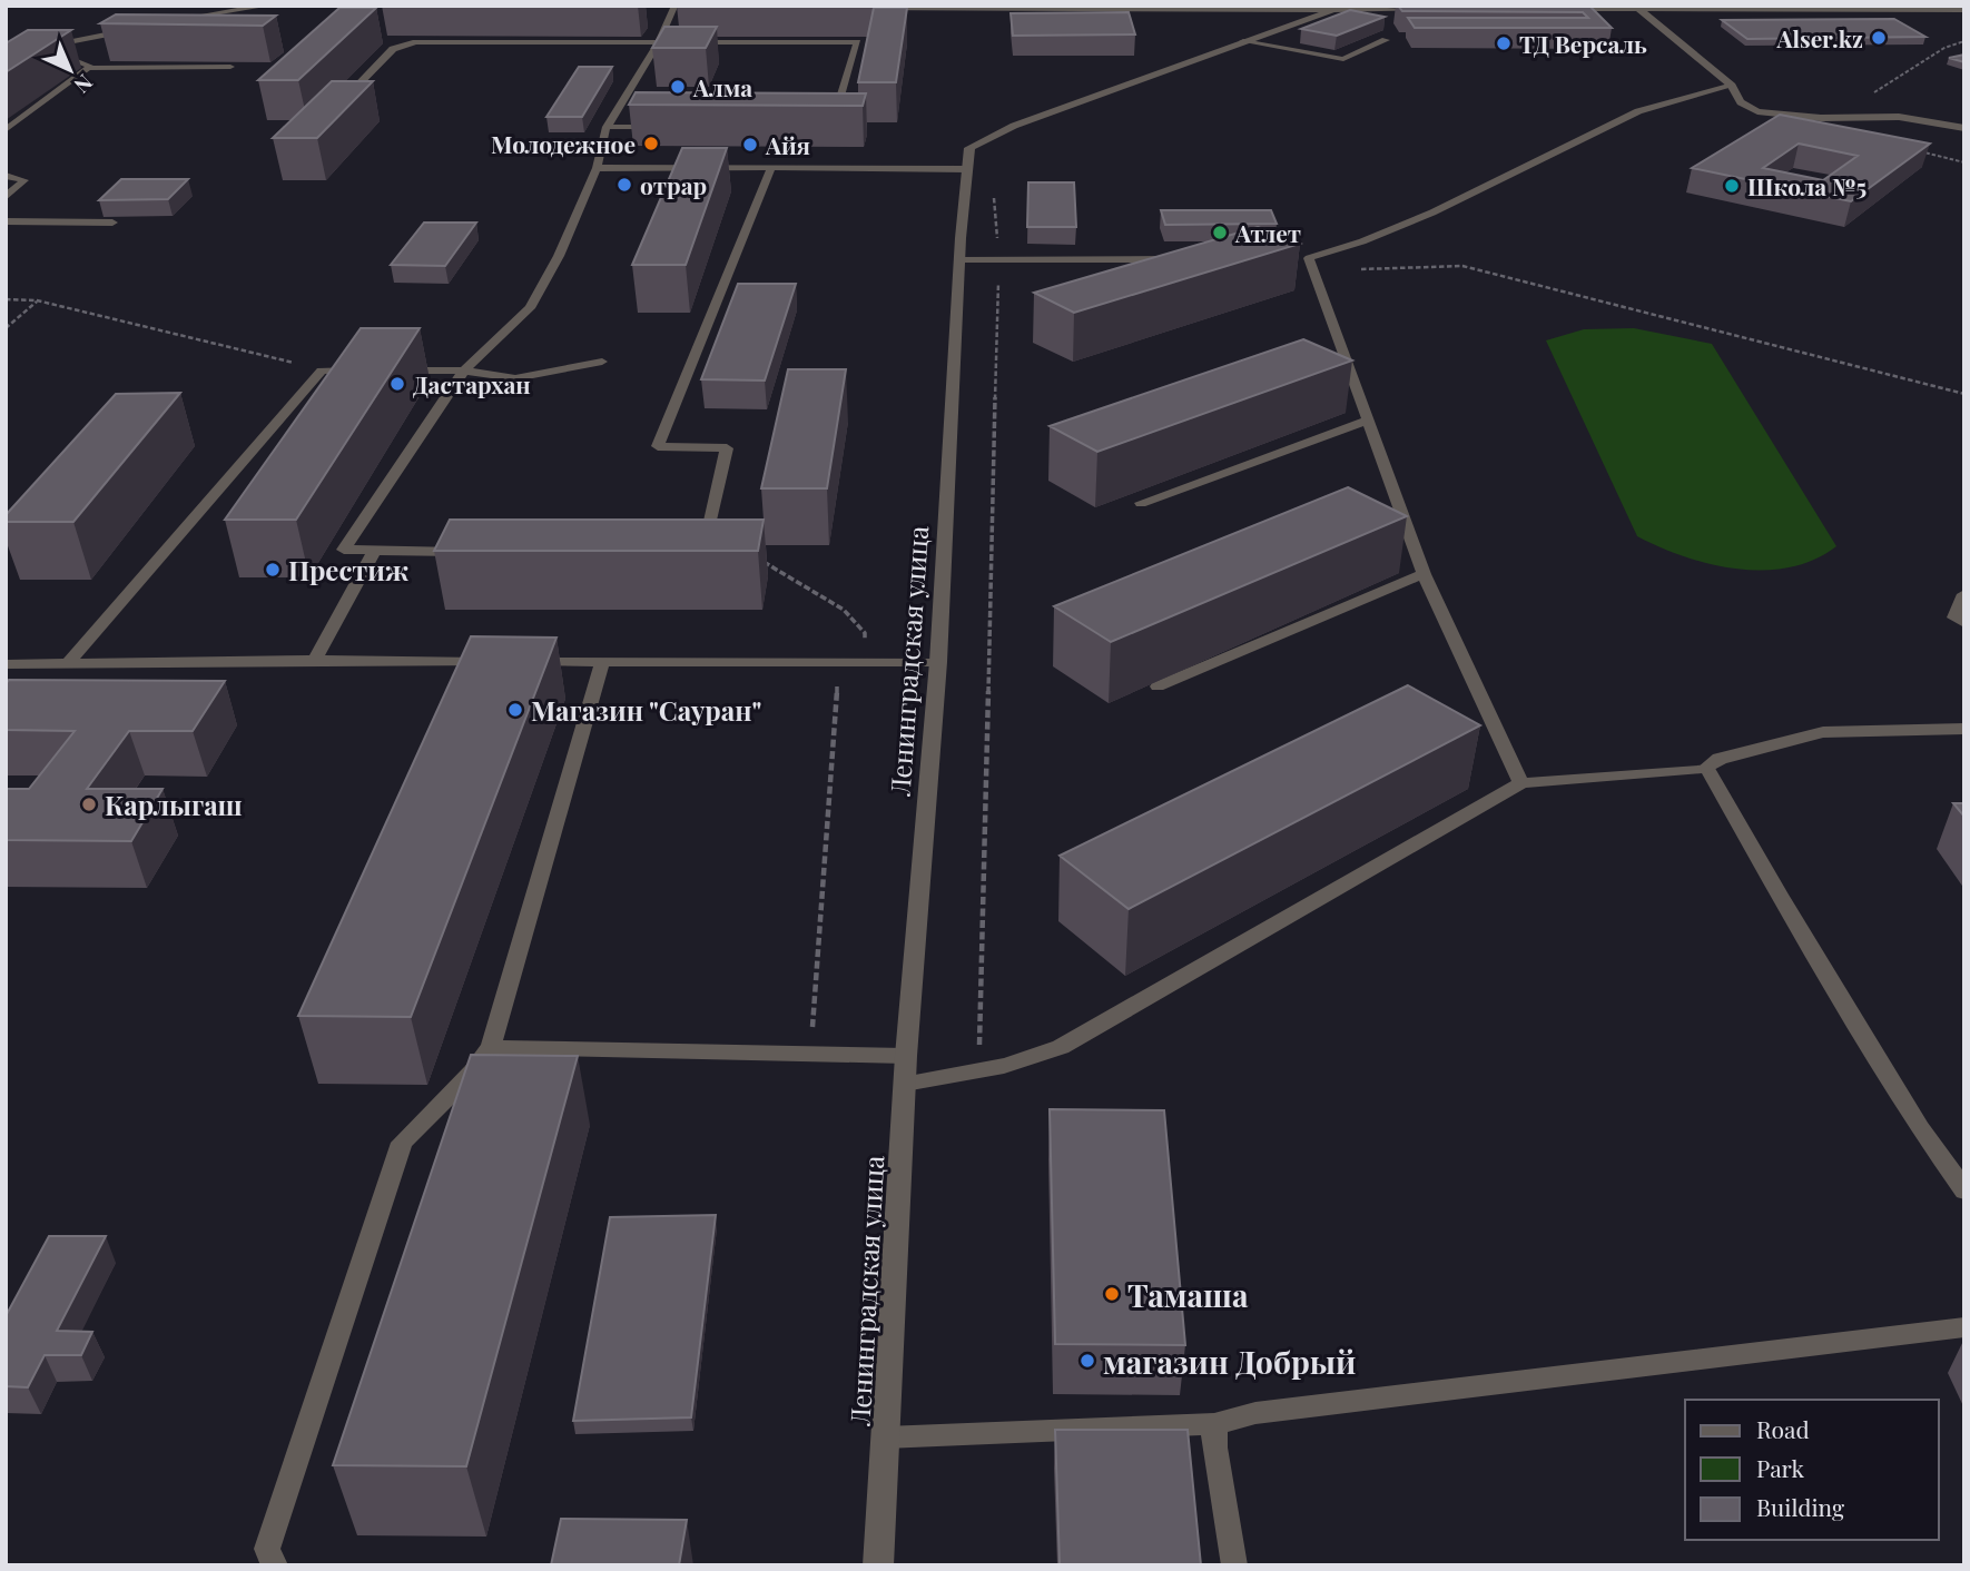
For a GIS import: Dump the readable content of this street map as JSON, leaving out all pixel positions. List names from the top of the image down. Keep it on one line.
{"streets":{"street":["Ленинградская улица"]},"places":["Alser.kz","ТД Версаль","Алма","Молодежное","Айя","отрар","Школа №5","Атлет","Дастархан","Престиж","Магазин \"Сауран\"","Карлыгаш","Тамаша","магазин Добрый"],"legend":["Road","Park","Building"],"north":"bottom right"}
